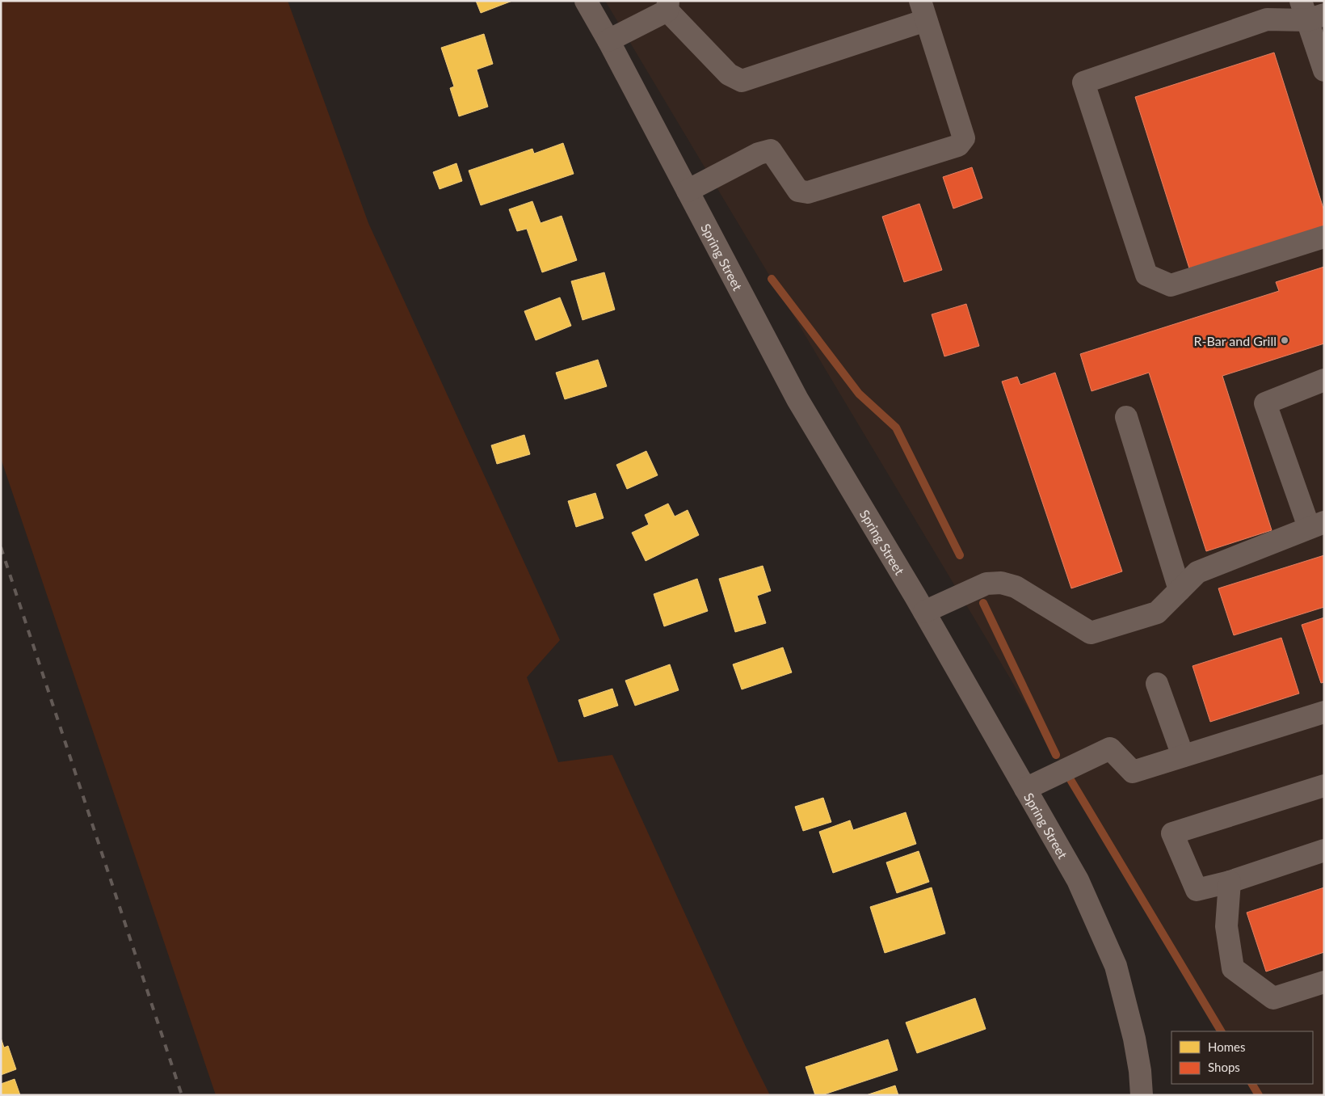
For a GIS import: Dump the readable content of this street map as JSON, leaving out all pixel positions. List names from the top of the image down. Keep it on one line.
{"streets":{"street":["Spring Street"]},"places":["R-Bar and Grill"],"legend":["Homes","Shops"]}
